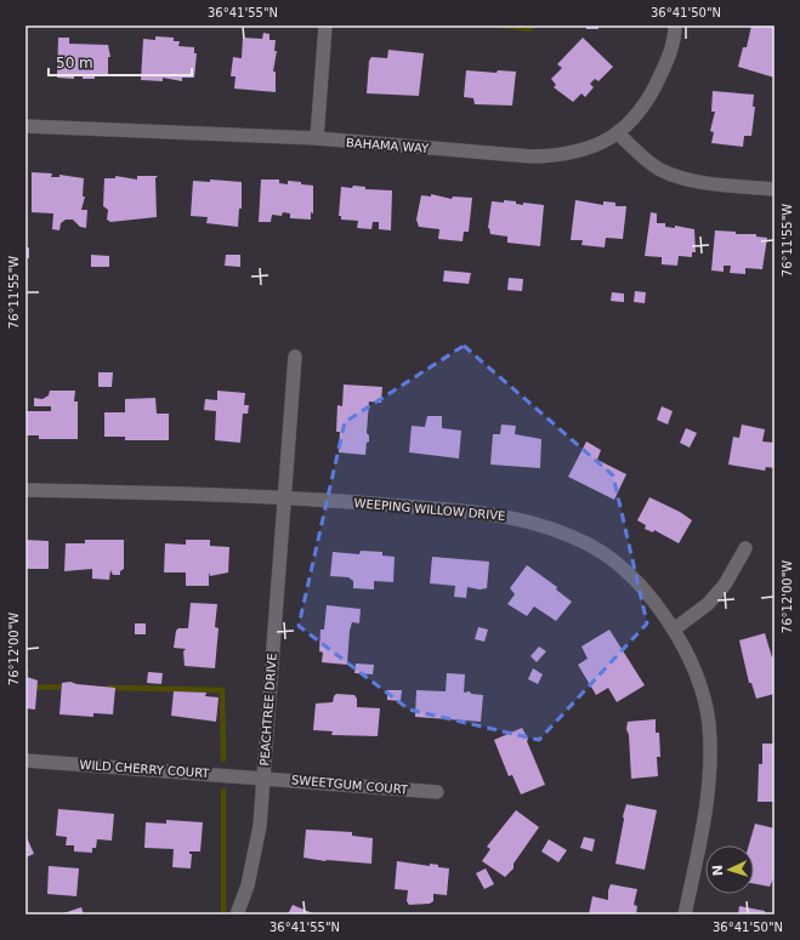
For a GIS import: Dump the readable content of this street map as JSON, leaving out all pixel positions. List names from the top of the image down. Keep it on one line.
{"streets":{"street":["BAHAMA WAY","WEEPING WILLOW DRIVE","PEACHTREE DRIVE","WILD CHERRY COURT","SWEETGUM COURT"]},"crossings":[["WEEPING WILLOW DRIVE","PEACHTREE DRIVE"],["PEACHTREE DRIVE","WILD CHERRY COURT"],["PEACHTREE DRIVE","SWEETGUM COURT"],["WILD CHERRY COURT","SWEETGUM COURT"]],"scale_bar":"50 m","north":"left","coordinates":["36°41'55\"N","36°41'50\"N","76°11'55\"W","76°12'00\"W"]}
